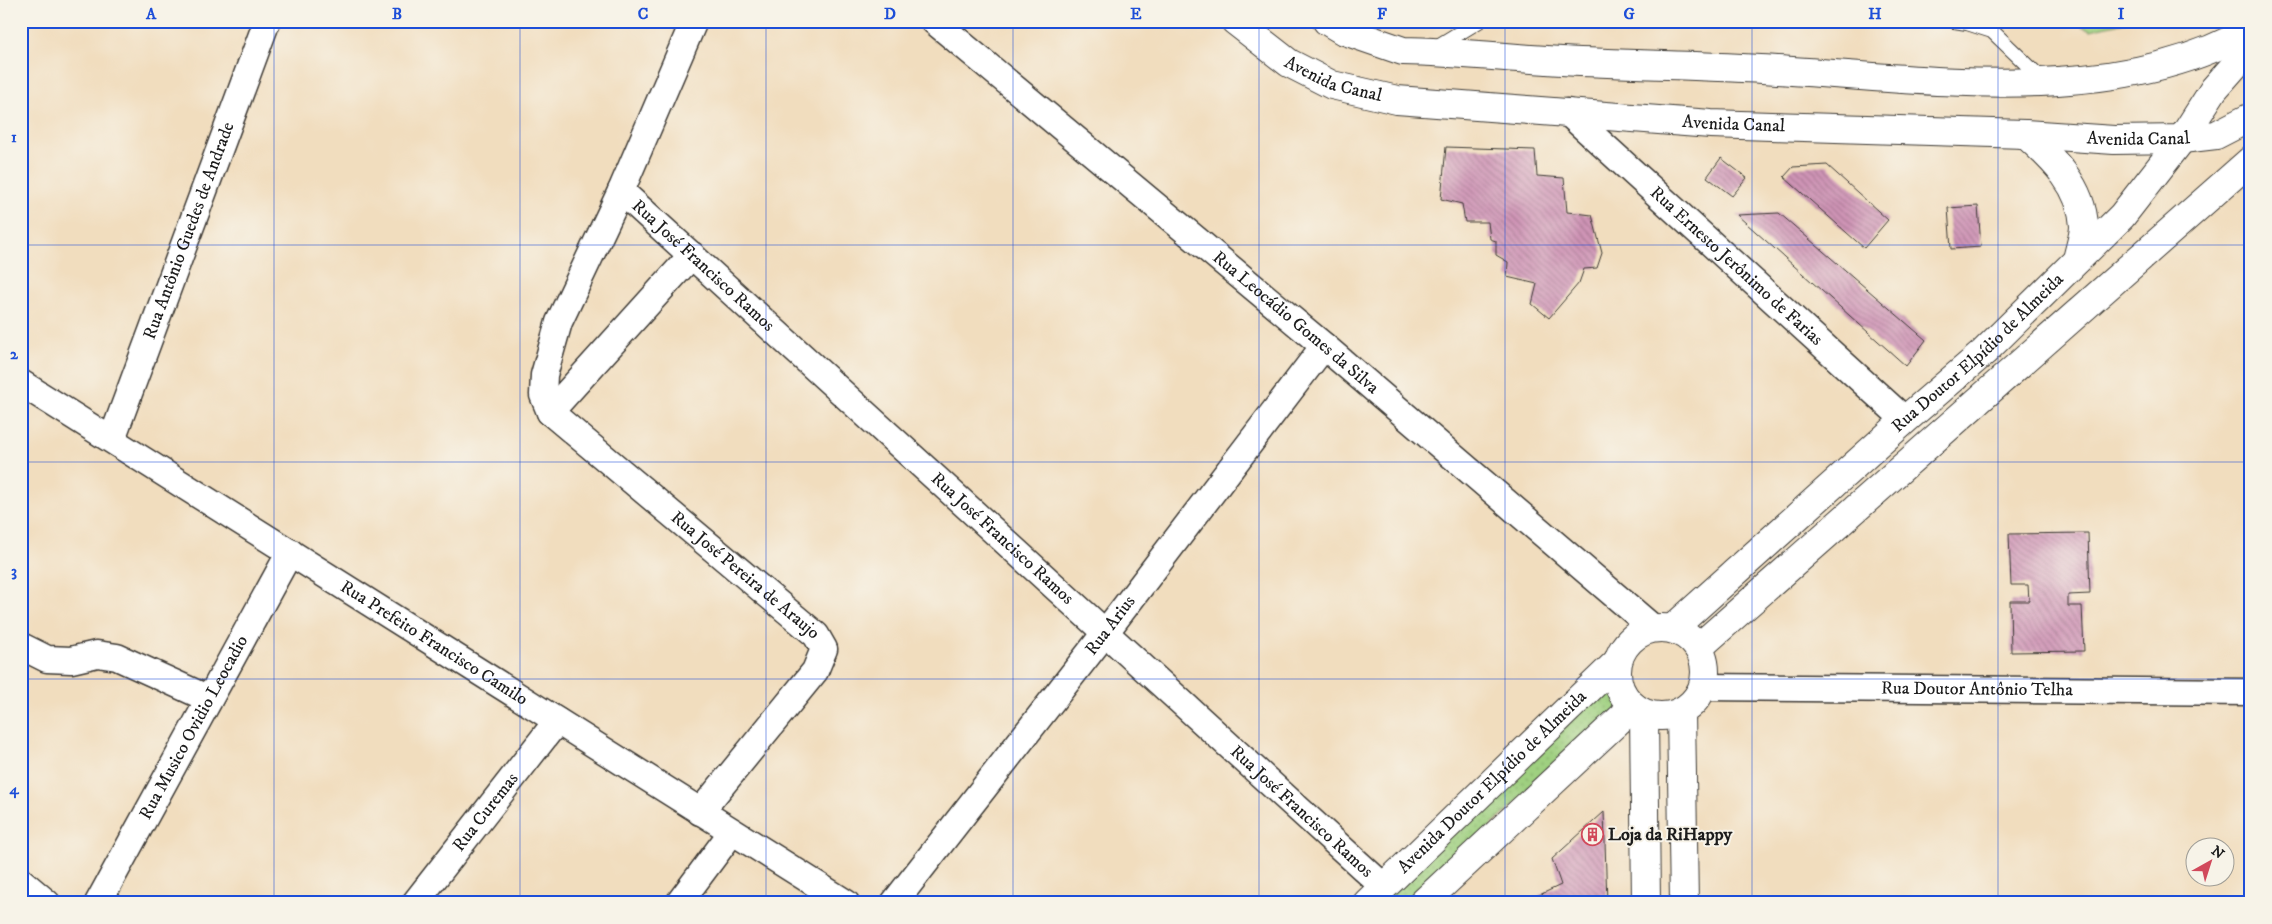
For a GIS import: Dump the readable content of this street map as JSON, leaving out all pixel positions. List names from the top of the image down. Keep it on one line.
{"streets":{"main road":["Avenida Canal","Rua Doutor Elpídio de Almeida","Avenida Doutor Elpídio de Almeida"],"street":["Rua Antônio Guedes de Andrade","Rua José Francisco Ramos","Rua Ernesto Jerônimo de Farias","Rua Leocádio Gomes da Silva","Rua José Pereira de Araujo","Rua Arius","Rua Prefeito Francisco Camilo","Rua Doutor Antônio Telha","Rua Musico Ovidio Leocadio","Rua Curemas"]},"crossings":[["Avenida Canal","Rua Ernesto Jerônimo de Farias"],["Avenida Canal","Rua Doutor Elpídio de Almeida"],["Rua Antônio Guedes de Andrade","Rua Prefeito Francisco Camilo"],["Rua José Francisco Ramos","Rua Arius"],["Rua José Francisco Ramos","Avenida Doutor Elpídio de Almeida"],["Rua Ernesto Jerônimo de Farias","Rua Doutor Elpídio de Almeida"],["Rua Leocádio Gomes da Silva","Rua Doutor Elpídio de Almeida"],["Rua Leocádio Gomes da Silva","Rua Arius"],["Rua Leocádio Gomes da Silva","Rua Doutor Antônio Telha"],["Rua Leocádio Gomes da Silva","Avenida Doutor Elpídio de Almeida"],["Rua Doutor Elpídio de Almeida","Rua Doutor Antônio Telha"],["Rua Doutor Elpídio de Almeida","Avenida Doutor Elpídio de Almeida"],["Rua José Pereira de Araujo","Rua Prefeito Francisco Camilo"],["Rua Prefeito Francisco Camilo","Rua Musico Ovidio Leocadio"],["Rua Prefeito Francisco Camilo","Rua Curemas"],["Rua Doutor Antônio Telha","Avenida Doutor Elpídio de Almeida"]],"places":{"building":["Loja da RiHappy"]},"north":"top right","grid":{"columns":["A","B","C","D","E","F","G","H","I"],"rows":["1","2","3","4"]}}
